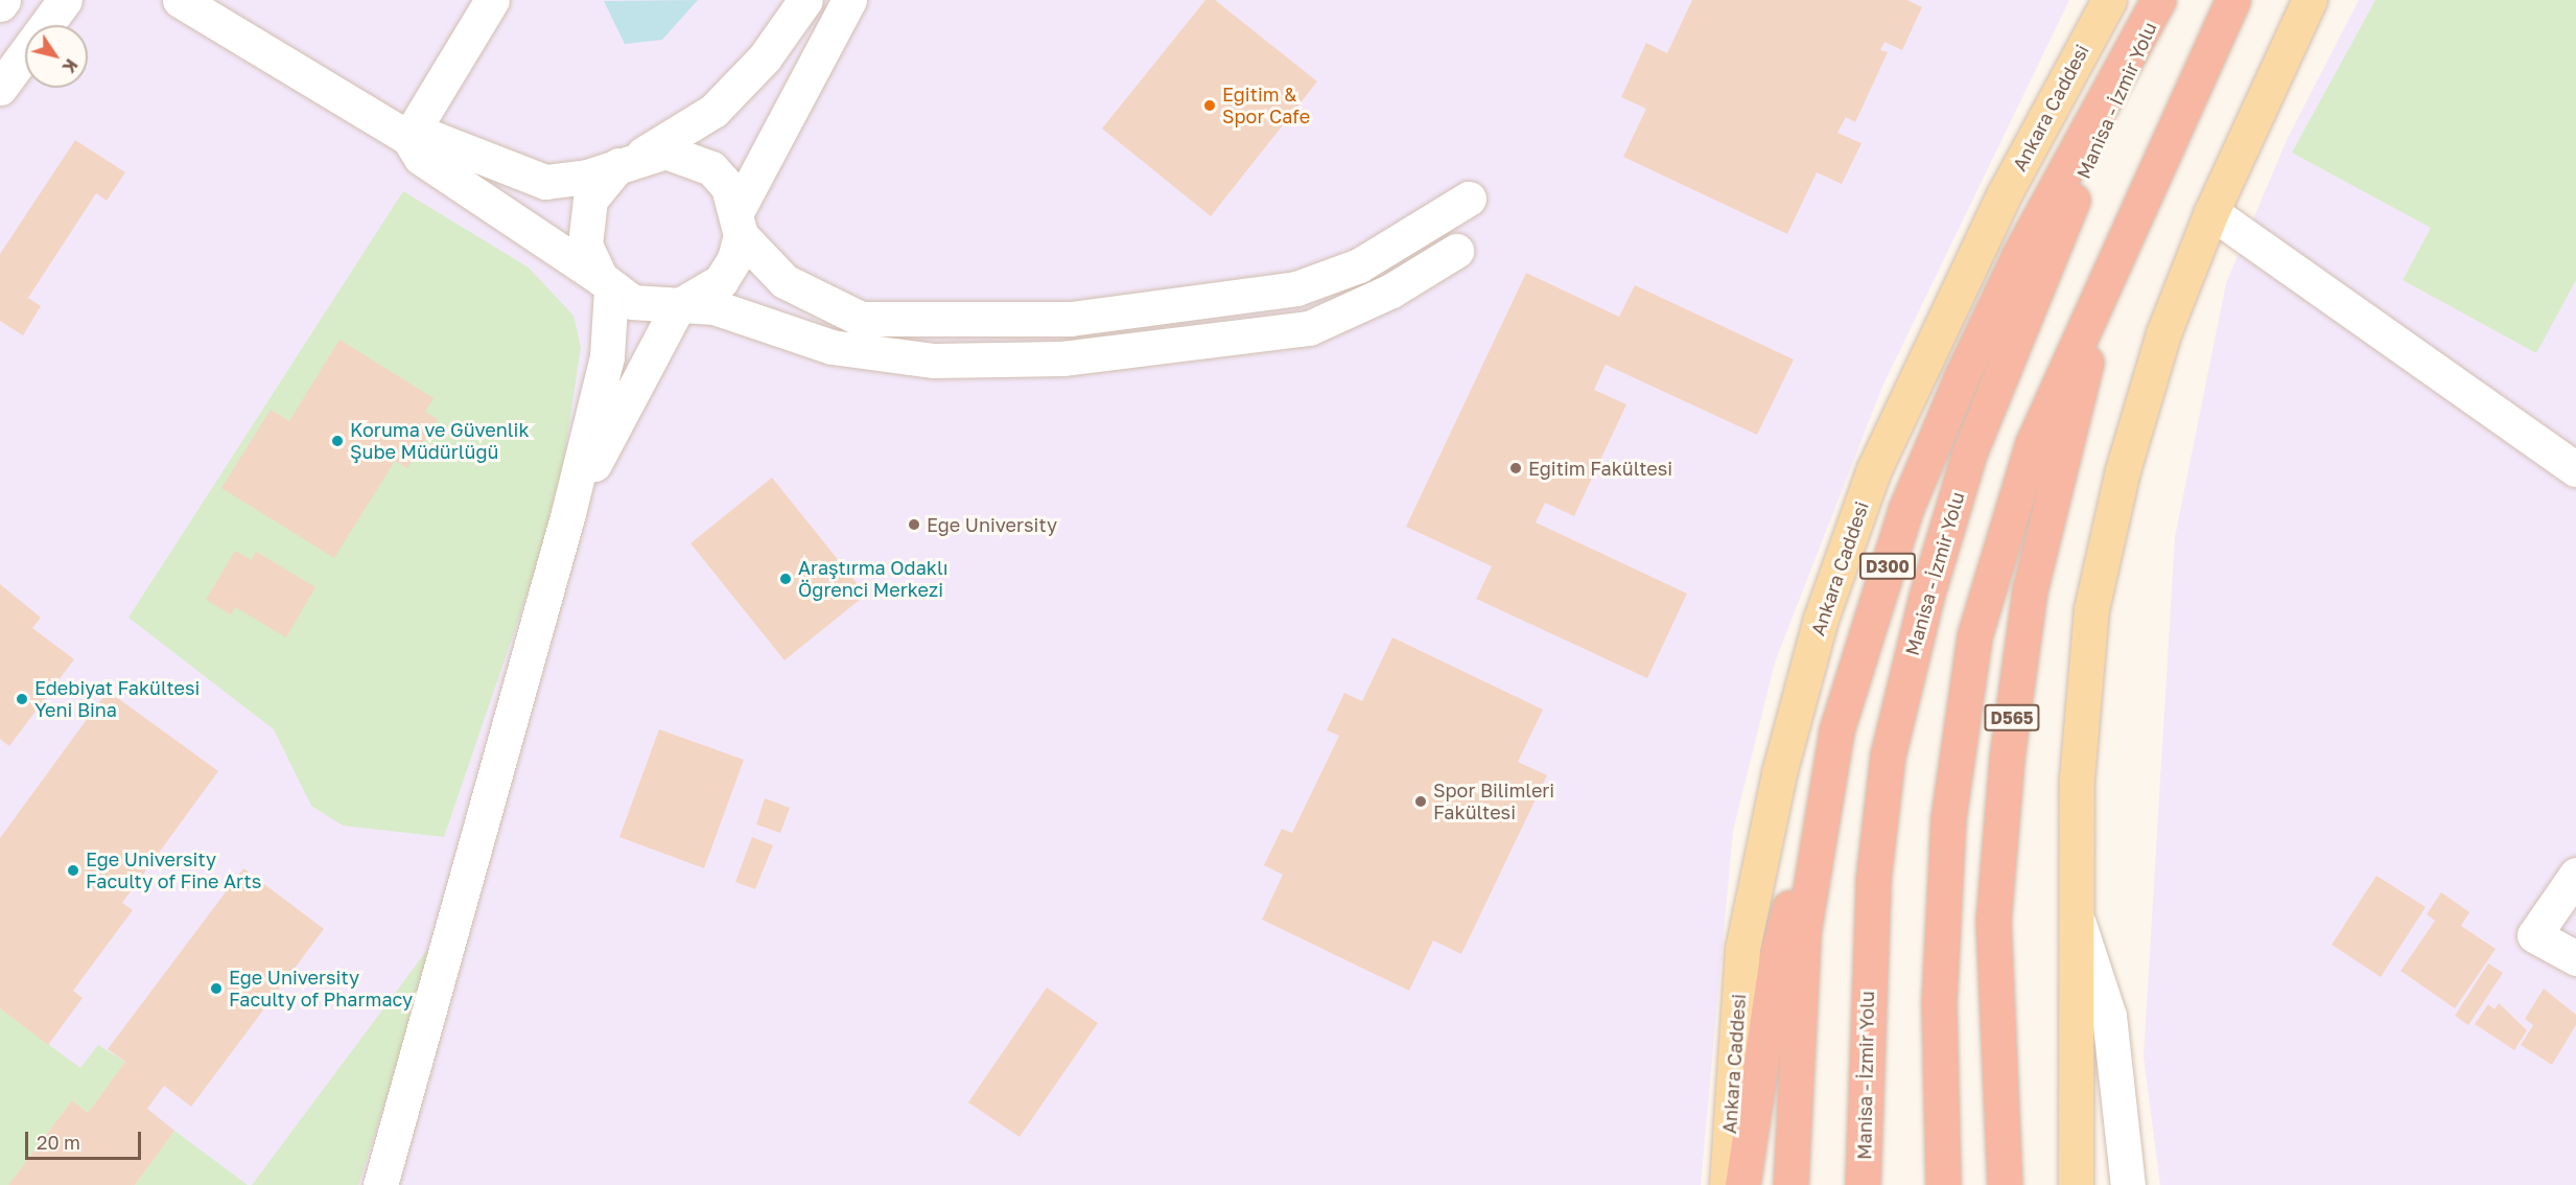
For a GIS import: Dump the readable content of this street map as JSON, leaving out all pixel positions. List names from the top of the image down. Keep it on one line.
{"streets":{"highway":["Manisa - İzmir Yolu","D300","D565"],"main road":["Ankara Caddesi"]},"crossings":[["Manisa - İzmir Yolu","D300"]],"places":["Eğitim & Spor Cafe","Koruma ve Güvenlik Şube Müdürlüğü","Eğitim Fakültesi","Ege University","Araştırma Odaklı Öğrenci Merkezi","Edebiyat Fakültesi Yeni Bina","Spor Bilimleri Fakültesi","Ege University Faculty of Fine Arts","Ege University Faculty of Pharmacy"],"scale_bar":"20 m","north":"bottom right"}
